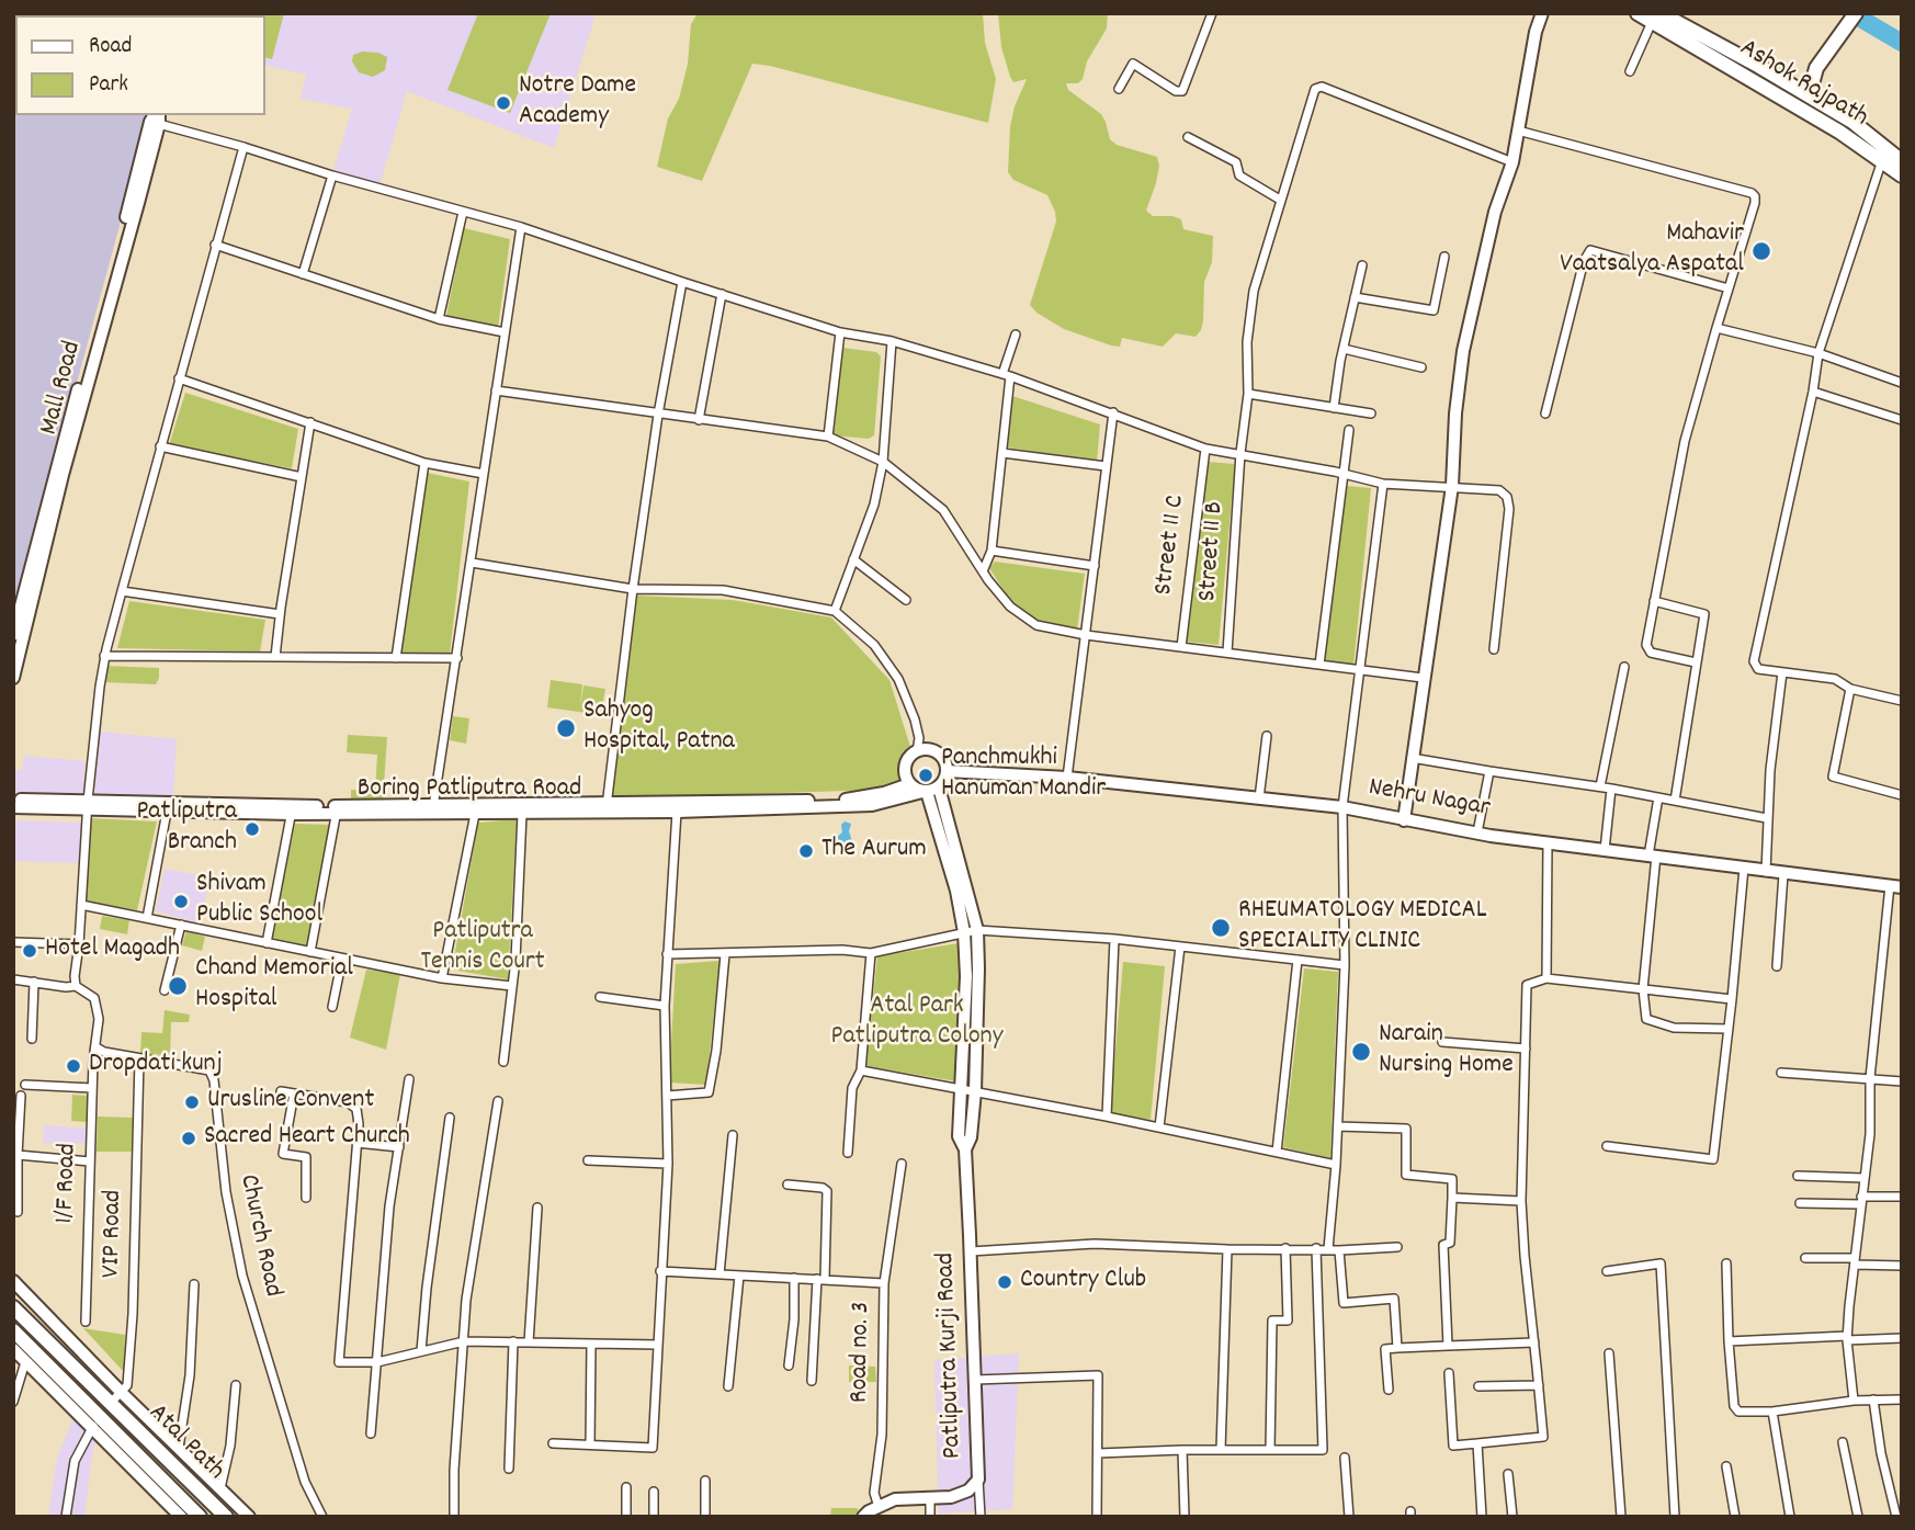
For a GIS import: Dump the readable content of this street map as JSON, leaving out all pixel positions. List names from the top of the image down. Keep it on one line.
{"streets":{"main road":["Ashok Rajpath","Atal Path"],"street":["Mall Road","Street 11 C","Street 11 B","Boring Patliputra Road","Nehru Nagar","1/F Road","VIP Road","Church Road","Road no. 3","Patliputra Kurji Road"]},"crossings":[["Boring Patliputra Road","Nehru Nagar"],["Boring Patliputra Road","Patliputra Kurji Road"],["Nehru Nagar","Patliputra Kurji Road"],["1/F Road","Church Road"],["VIP Road","Church Road"],["VIP Road","Atal Path"],["Road no. 3","Patliputra Kurji Road"]],"parks":["Patliputra Tennis Court","Atal Park Patliputra Colony"],"places":["Notre Dame Academy","Mahavir Vaatsalya Aspatal","Sahyog Hospital, Patna","Panchmukhi Hanuman Mandir","Patliputra Branch","The Aurum","Shivam Public School","RHEUMATOLOGY MEDICAL SPECIALITY CLINIC","Hotel Magadh","Chand Memorial Hospital","Narain Nursing Home","Dropdati kunj","Urusline Convent","Sacred Heart Church","Country Club"],"legend":["Road","Park"]}
